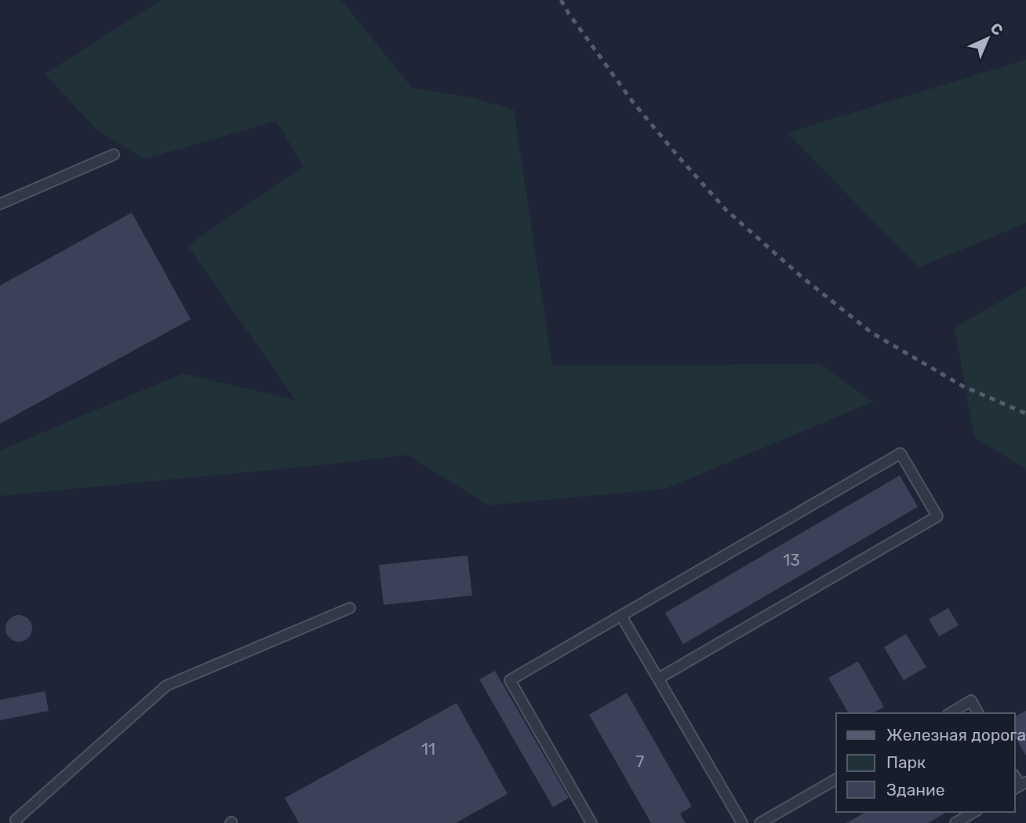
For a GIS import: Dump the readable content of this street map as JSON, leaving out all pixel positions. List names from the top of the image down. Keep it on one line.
{"house_numbers":["13","11","7"],"legend":["Железная дорога","Парк","Здание"],"north":"top right"}
